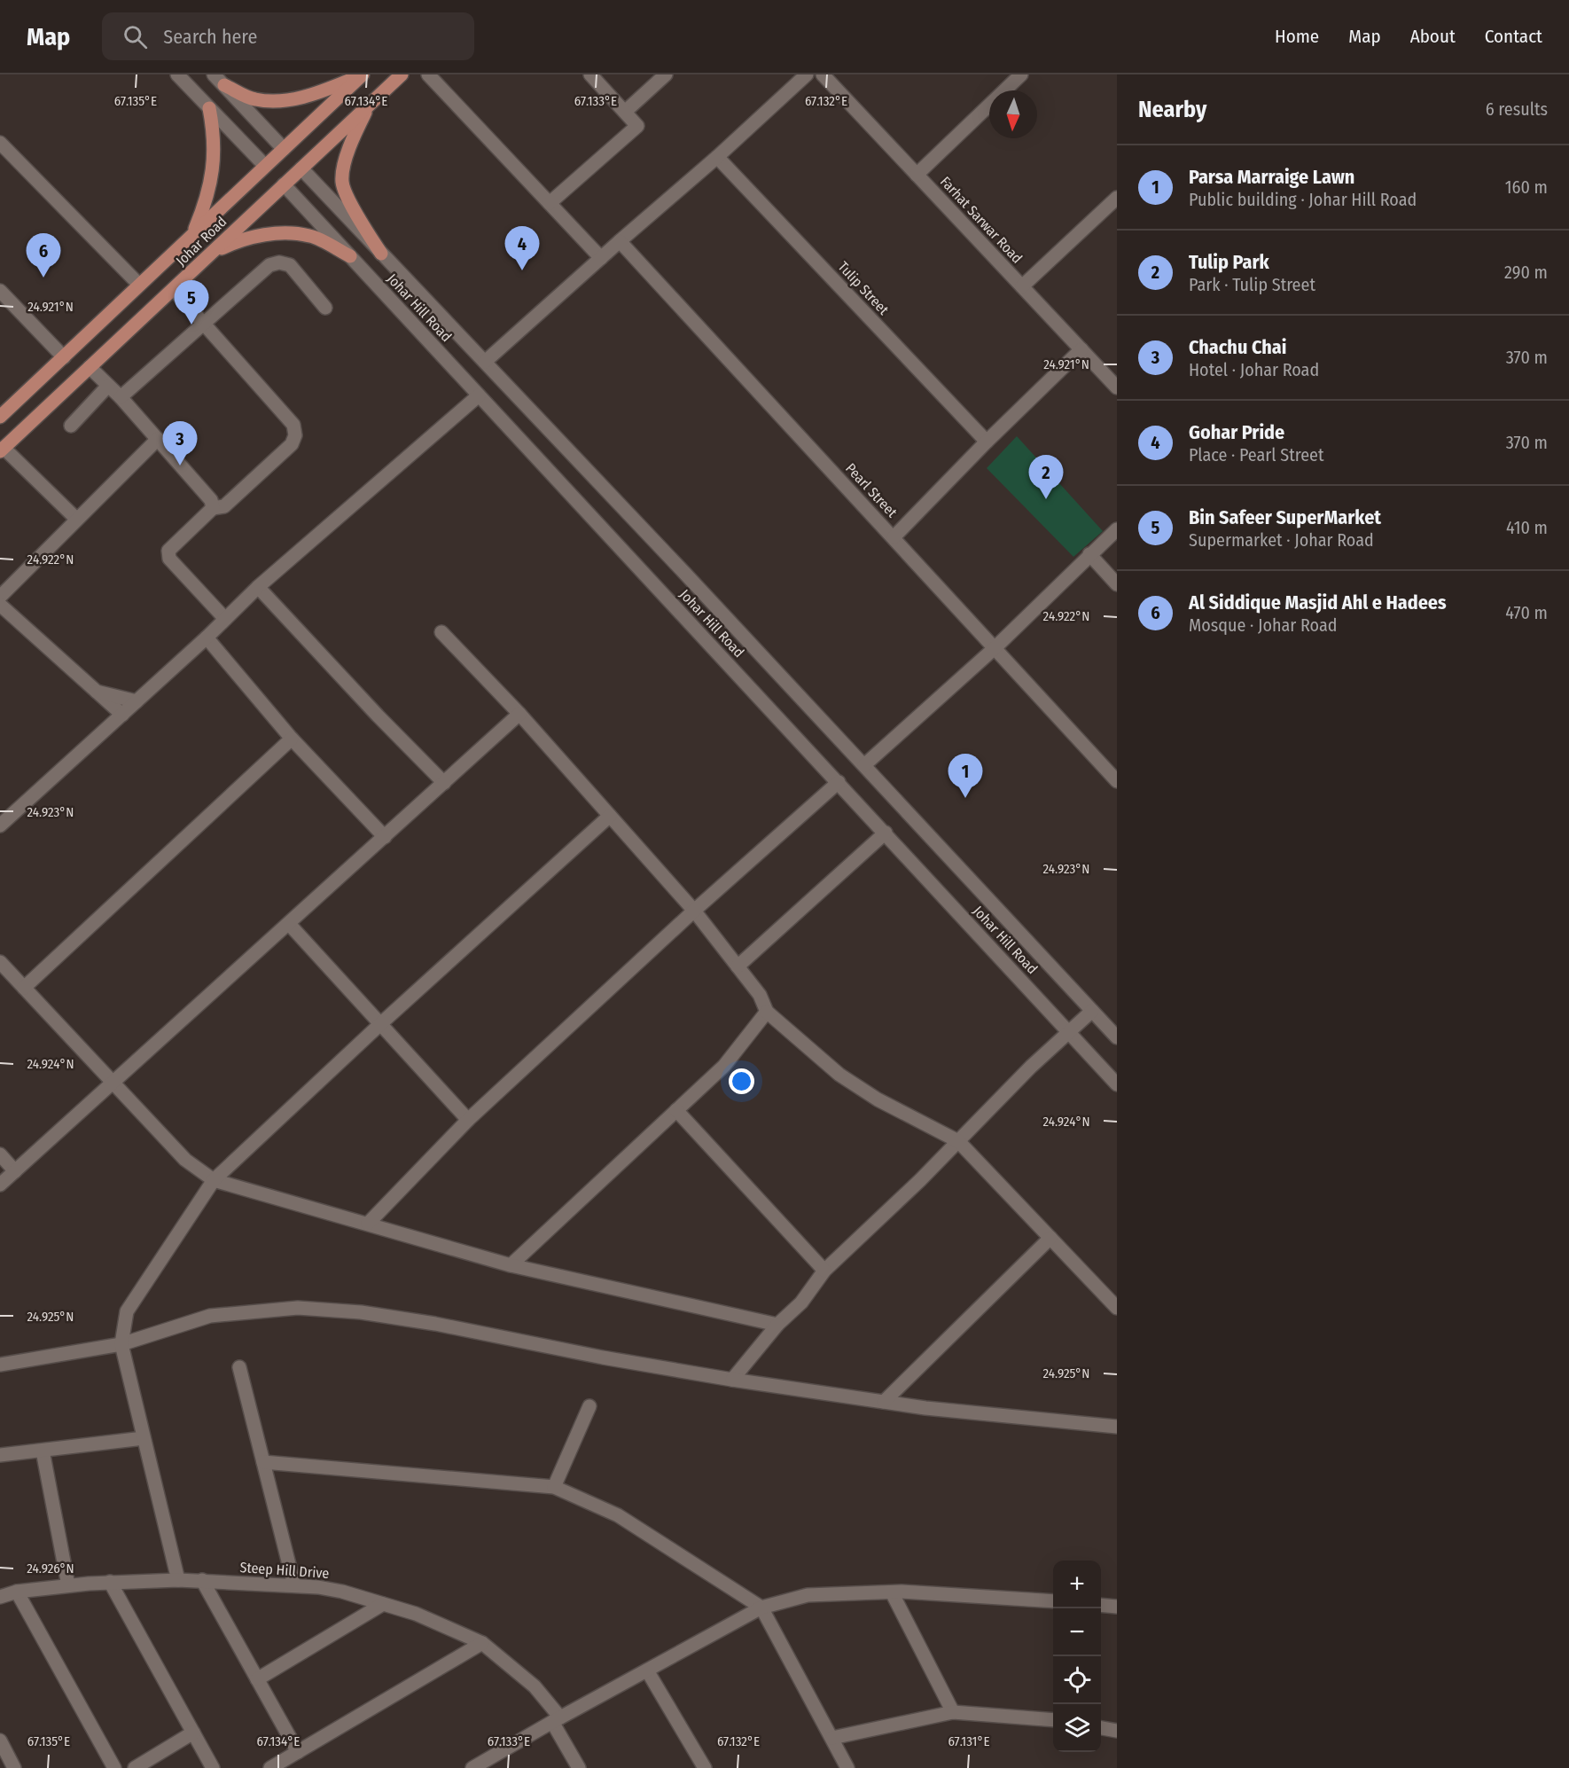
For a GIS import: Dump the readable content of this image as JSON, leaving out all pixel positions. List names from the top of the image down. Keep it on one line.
{"streets":{"main road":["Johar Road"],"street":["Farhat Sarwar Road","Tulip Street","Johar Hill Road","Pearl Street","Steep Hill Drive"]},"crossings":[["Johar Road","Johar Hill Road"]],"north":"bottom","page":{"header":"Map","search":"Search here","nav":["Home","Map","About","Contact"],"heading":["Nearby","6 results"],"list":[{"mark":"1","name":"Parsa Marraige Lawn","note":"Public building · Johar Hill Road","value":"160 m"},{"mark":"2","name":"Tulip Park","note":"Park · Tulip Street","value":"290 m"},{"mark":"3","name":"Chachu Chai","note":"Hotel · Johar Road","value":"370 m"},{"mark":"4","name":"Gohar Pride","note":"Place · Pearl Street","value":"370 m"},{"mark":"5","name":"Bin Safeer SuperMarket","note":"Supermarket · Johar Road","value":"410 m"},{"mark":"6","name":"Al Siddique Masjid Ahl e Hadees","note":"Mosque · Johar Road","value":"470 m"}],"pins":["4","6","5","3","2","1"],"map_buttons":["+","−"]},"coordinates":["67.135°E","67.134°E","67.133°E","67.132°E","24.921°N","24.922°N","24.923°N","24.924°N","24.925°N","24.926°N","67.131°E"]}
